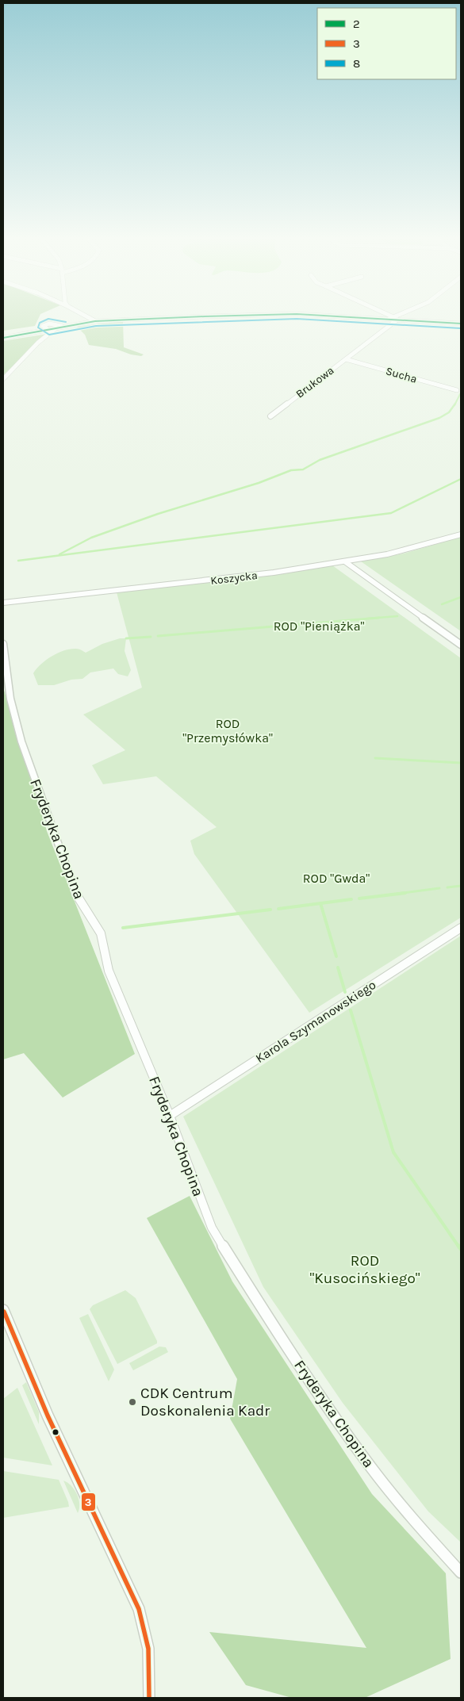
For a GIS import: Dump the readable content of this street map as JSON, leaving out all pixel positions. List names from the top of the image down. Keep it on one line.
{"streets":{"street":["Sucha","Brukowa","Koszycka","Fryderyka Chopina","Karola Szymanowskiego"]},"crossings":[["Sucha","Brukowa"],["Fryderyka Chopina","Karola Szymanowskiego"]],"parks":["ROD \"Pieniążka\"","ROD \"Przemysłówka\"","ROD \"Gwda\"","ROD \"Kusocińskiego\""],"places":["CDK Centrum Doskonalenia Kadr"],"lines":["transit line 2","transit line 8","transit line 3"],"legend":["2","3","8"]}
